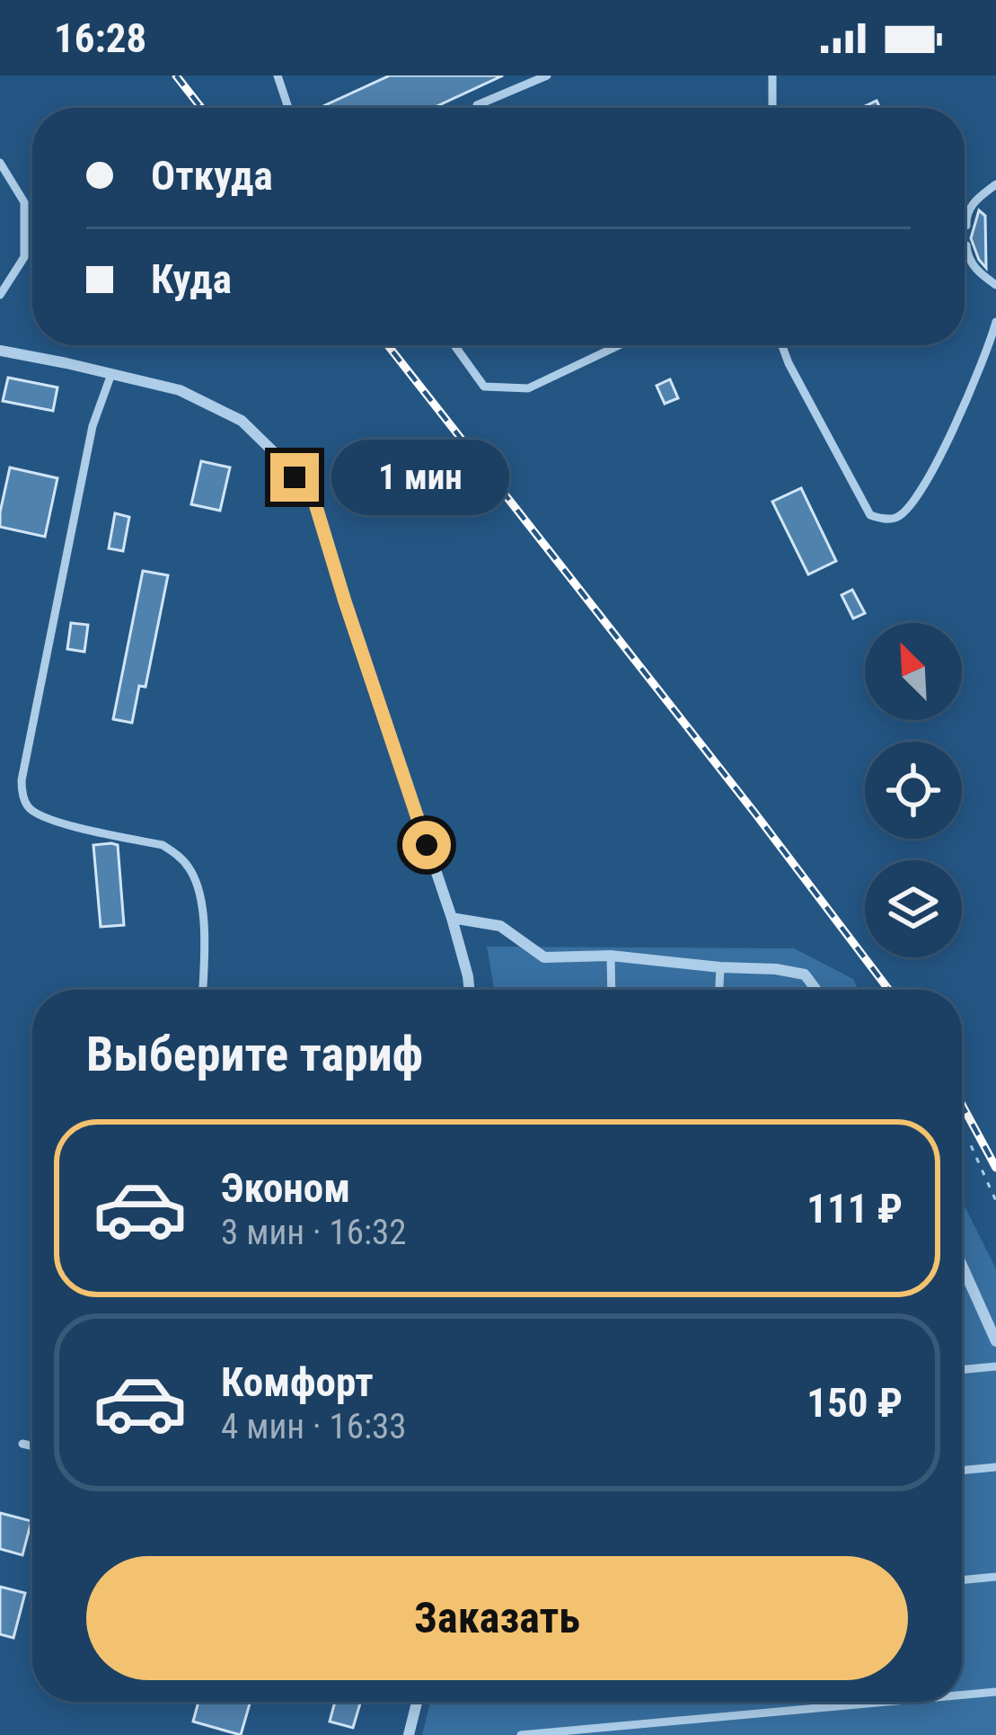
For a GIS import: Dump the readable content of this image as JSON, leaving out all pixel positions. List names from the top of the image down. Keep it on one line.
{"north":"top left","page":{"status":"16:28","banner":["Откуда","Куда"],"bubble":"1 мин","heading":"Выберите тариф","list":[{"name":"Эконом","note":"3 мин · 16:32","value":"111 ₽"},{"name":"Комфорт","note":"4 мин · 16:33","value":"150 ₽"}],"buttons":"Заказать"}}
